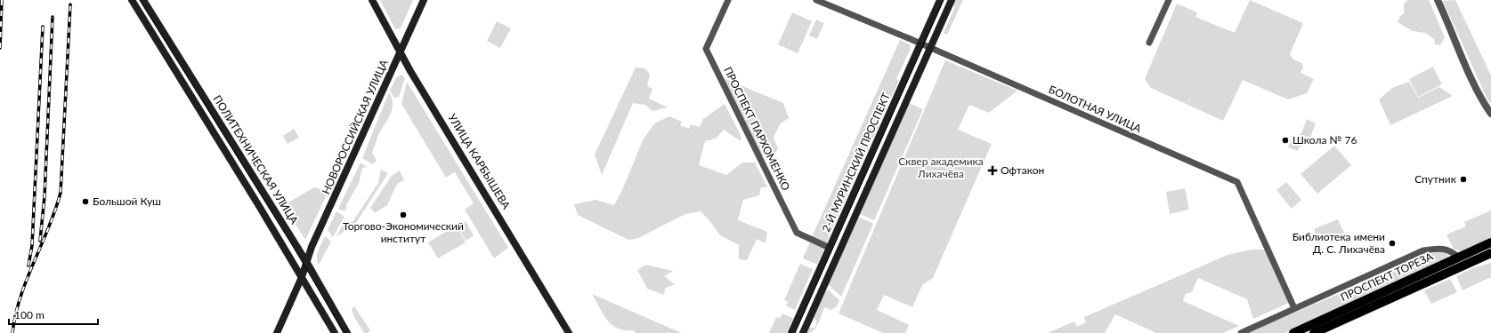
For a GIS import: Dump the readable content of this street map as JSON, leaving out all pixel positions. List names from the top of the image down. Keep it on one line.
{"streets":{"main road":["НОВОРОССИЙСКАЯ УЛИЦА","ПОЛИТЕХНИЧЕСКАЯ УЛИЦА","УЛИЦА КАРБЫШЕВА","2-Й МУРИНСКИЙ ПРОСПЕКТ","ПРОСПЕКТ ТОРЕЗА"],"street":["БОЛОТНАЯ УЛИЦА","ПРОСПЕКТ ПАРХОМЕНКО"]},"crossings":[["БОЛОТНАЯ УЛИЦА","2-Й МУРИНСКИЙ ПРОСПЕКТ"],["НОВОРОССИЙСКАЯ УЛИЦА","ПОЛИТЕХНИЧЕСКАЯ УЛИЦА"],["НОВОРОССИЙСКАЯ УЛИЦА","УЛИЦА КАРБЫШЕВА"],["ПРОСПЕКТ ПАРХОМЕНКО","2-Й МУРИНСКИЙ ПРОСПЕКТ"]],"parks":["Сквер академика Лихачёва"],"places":{"other":["Школа № 76","Спутник","Большой Куш","Торгово-Экономический институт","Библиотека имени Д. С. Лихачёва"],"health":["Офтакон"]},"scale_bar":"100 m"}
